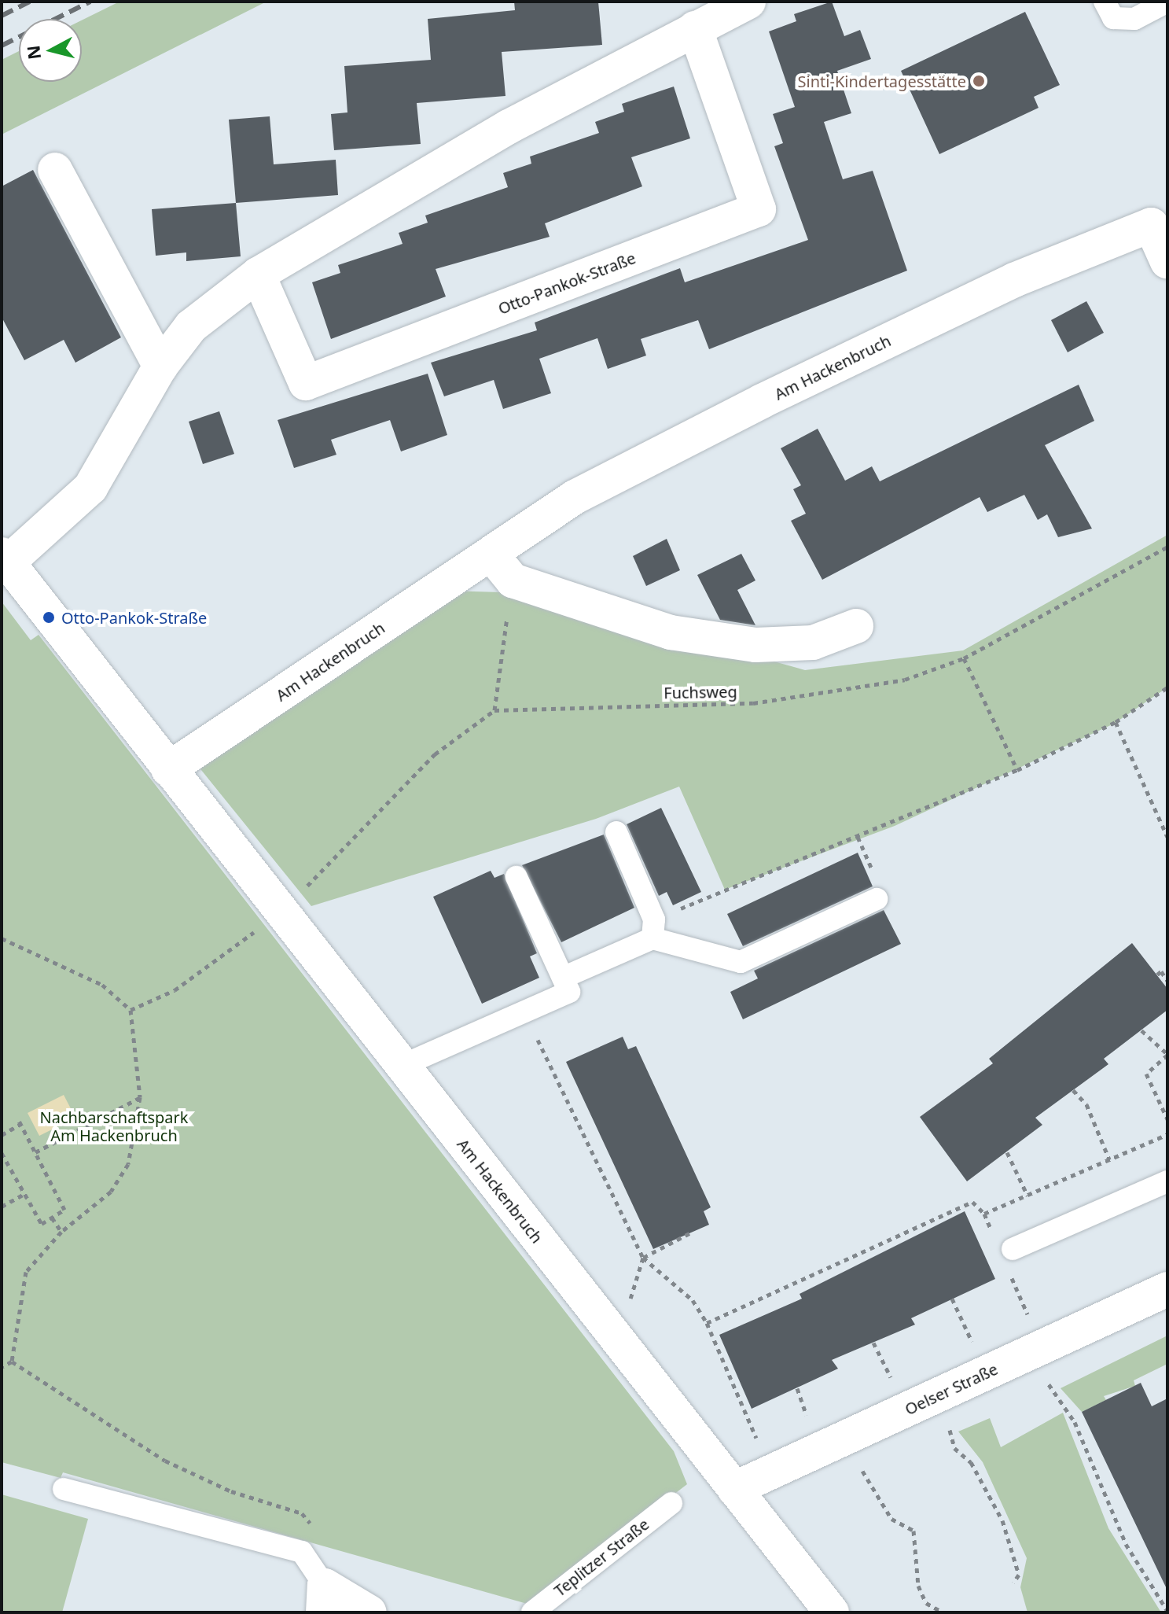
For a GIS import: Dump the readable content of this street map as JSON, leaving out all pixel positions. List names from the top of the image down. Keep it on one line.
{"streets":{"street":["Otto-Pankok-Straße","Am Hackenbruch","Oelser Straße"],"lane":["Teplitzer Straße"],"path":["Fuchsweg"]},"crossings":[["Am Hackenbruch","Oelser Straße"]],"parks":["Nachbarschaftspark Am Hackenbruch"],"places":["Sinti-Kindertagesstätte","Otto-Pankok-Straße"],"north":"left"}
